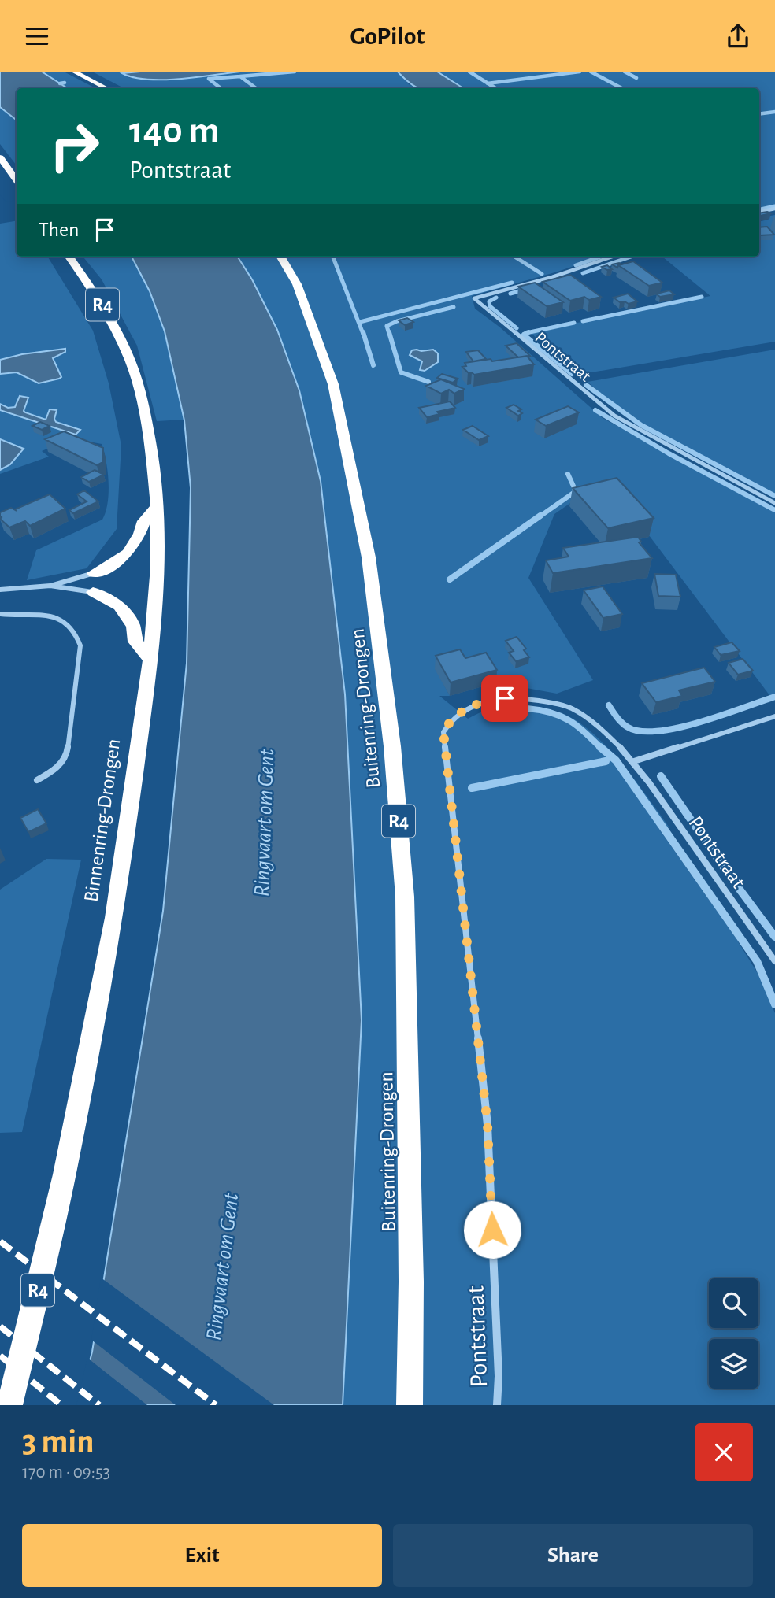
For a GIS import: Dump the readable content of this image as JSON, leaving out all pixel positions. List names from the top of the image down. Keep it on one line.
{"streets":{"highway":["R4","Buitenring-Drongen","Binnenring-Drongen"],"street":["Pontstraat"]},"water":["Ringvaart om Gent"],"page":{"header":"GoPilot","turn":["140 m","Pontstraat"],"then":"Then","heading":["3 min","170 m · 09:53"],"buttons":["Exit","Share"]}}
